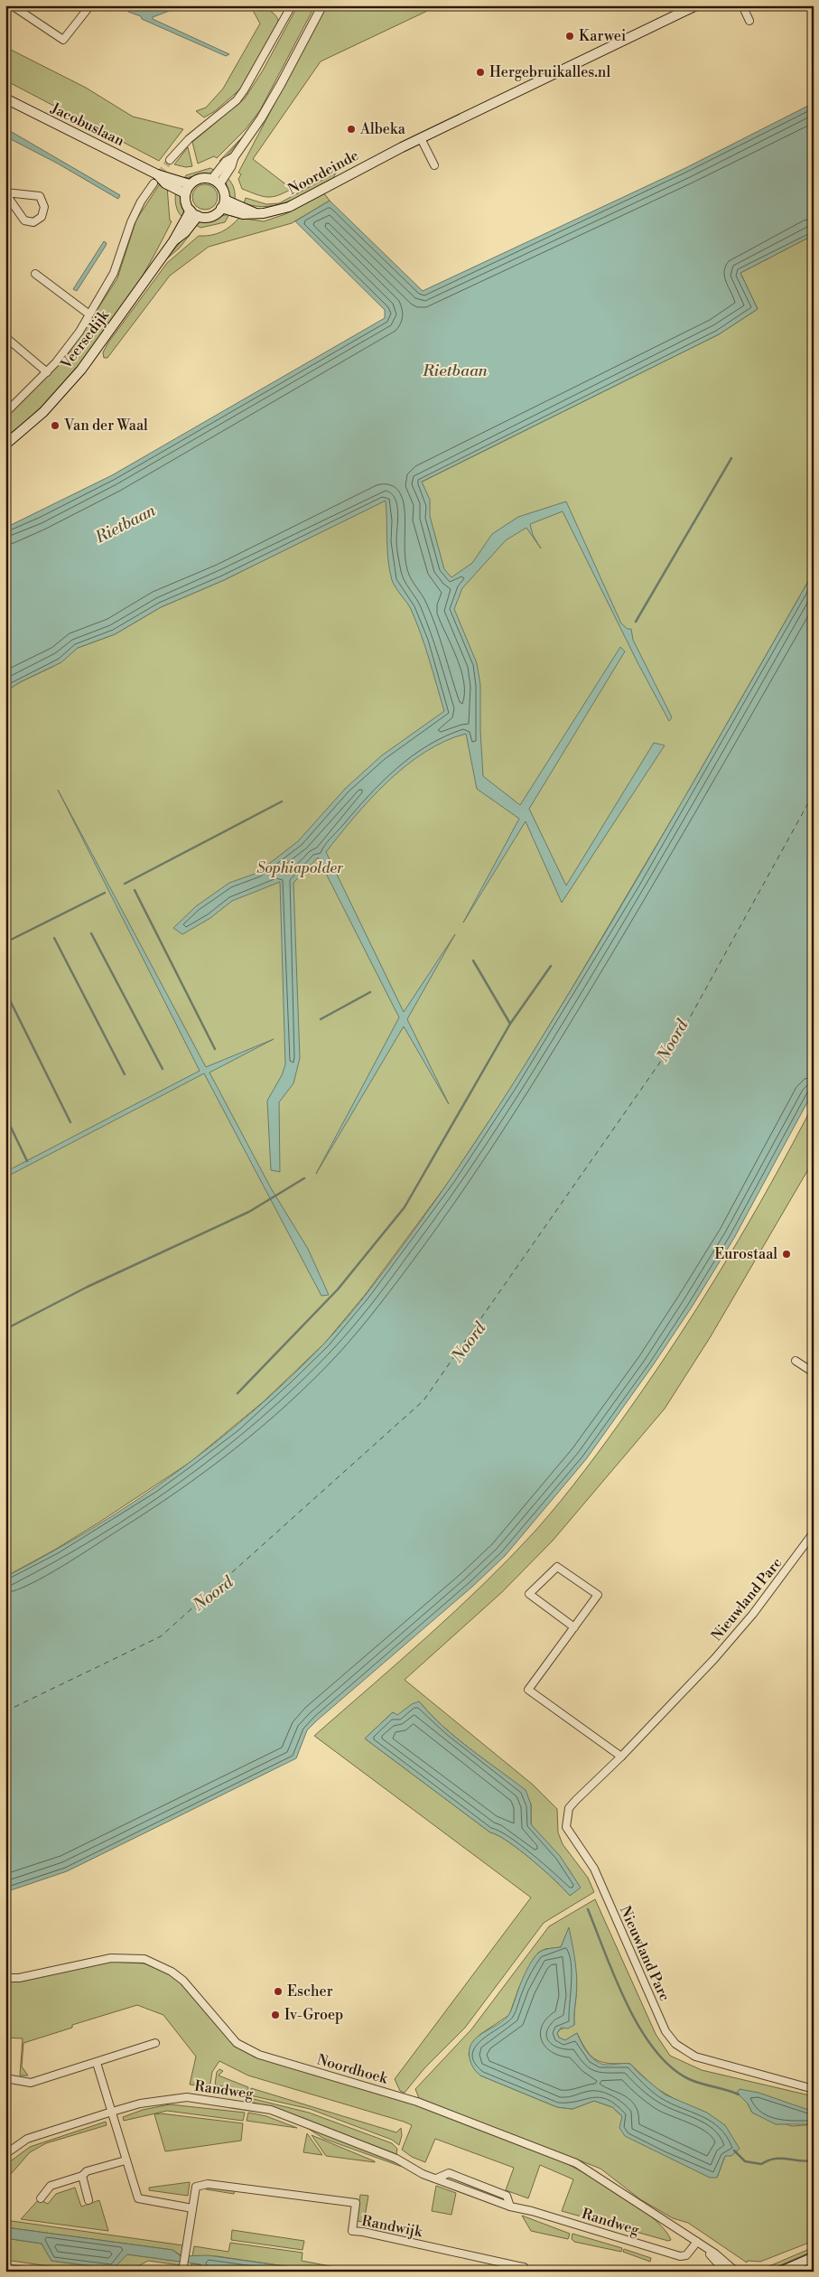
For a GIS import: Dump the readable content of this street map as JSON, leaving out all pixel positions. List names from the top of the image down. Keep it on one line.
{"streets":{"main road":["Jacobuslaan","Noordeinde","Veersedijk"],"street":["Nieuwland Parc","Noordhoek","Randweg","Randwijk"]},"crossings":[["Jacobuslaan","Noordeinde"],["Jacobuslaan","Veersedijk"],["Noordeinde","Veersedijk"],["Noordhoek","Randweg"]],"water":["Rietbaan","Noord"],"parks":["Sophiapolder"],"places":["Karwei","Hergebruikalles.nl","Albeka","Van der Waal","Eurostaal","Escher","Iv-Groep"]}
